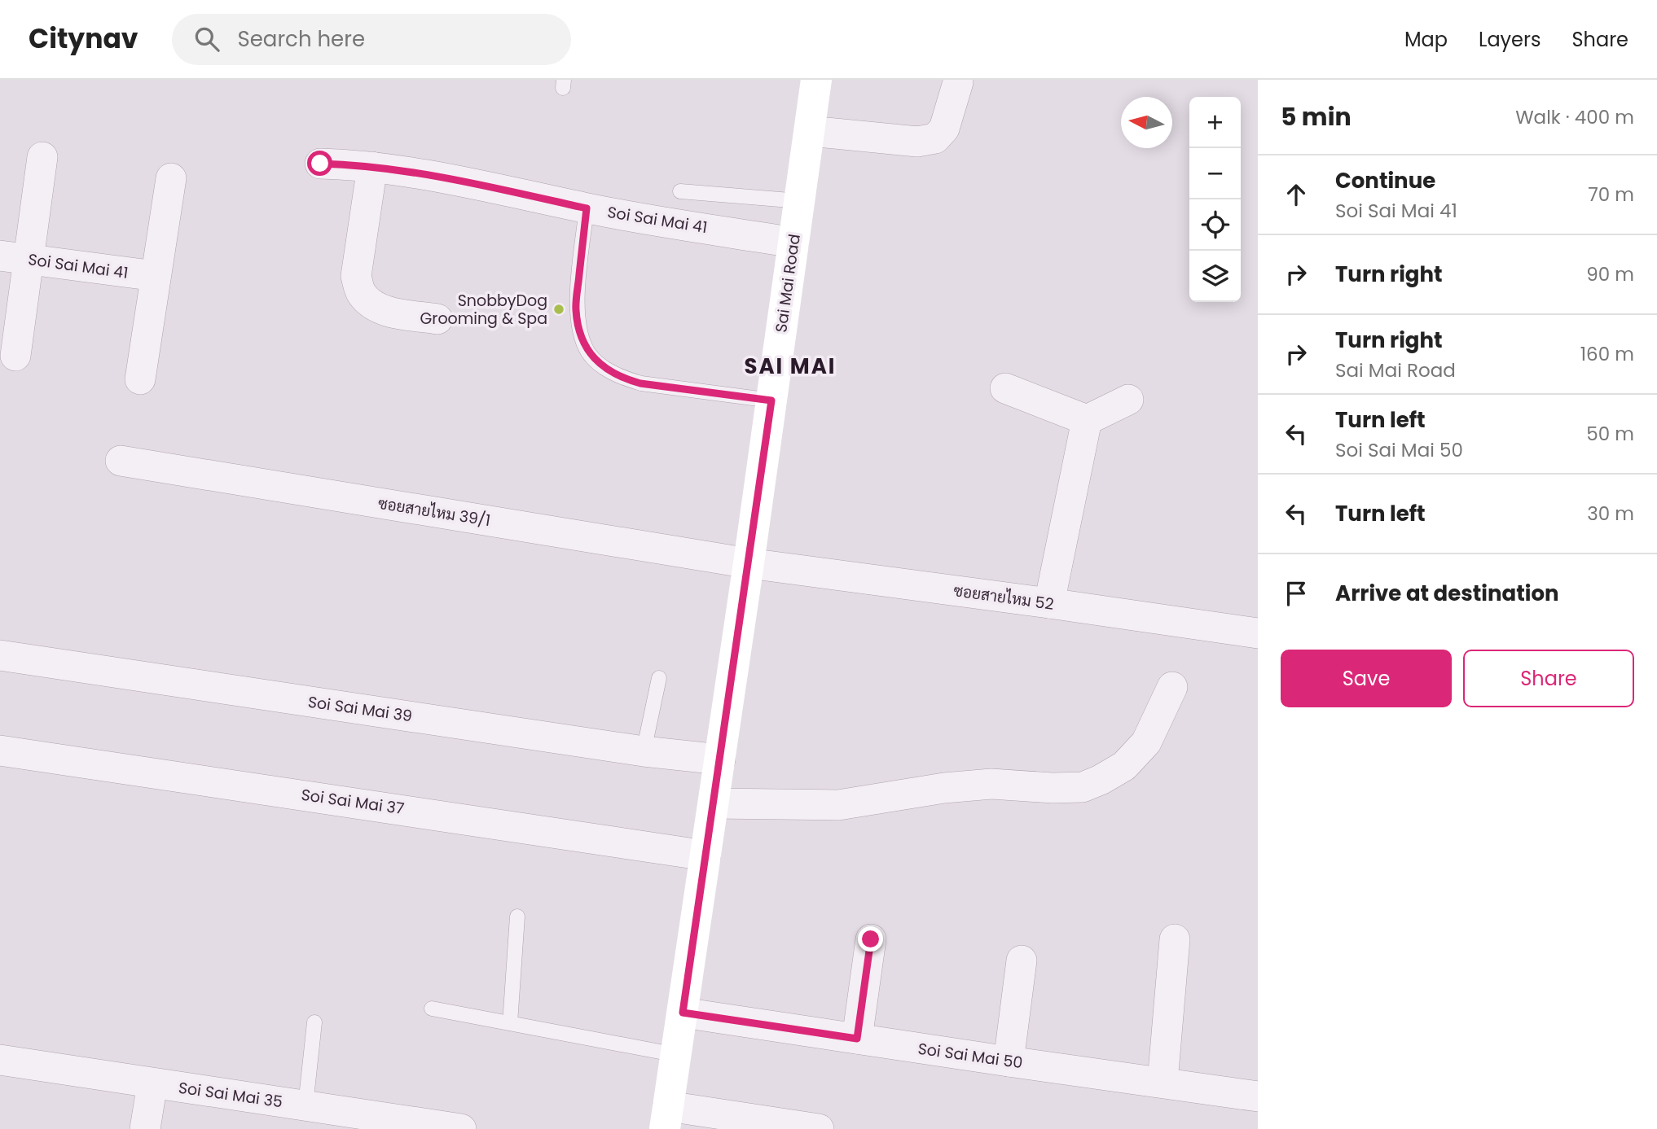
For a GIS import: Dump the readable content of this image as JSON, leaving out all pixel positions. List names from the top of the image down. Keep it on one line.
{"streets":{"main road":["Sai Mai Road"],"street":["Soi Sai Mai 41","ซอยสายไหม 39/1","ซอยสายไหม 52","Soi Sai Mai 39","Soi Sai Mai 37","Soi Sai Mai 50","Soi Sai Mai 35"]},"crossings":[["Soi Sai Mai 41","Sai Mai Road"],["Sai Mai Road","ซอยสายไหม 39/1"],["Sai Mai Road","ซอยสายไหม 52"],["Sai Mai Road","Soi Sai Mai 39"],["Sai Mai Road","Soi Sai Mai 37"],["Sai Mai Road","Soi Sai Mai 50"],["ซอยสายไหม 39/1","ซอยสายไหม 52"]],"districts":["SAI MAI"],"places":["SnobbyDog Grooming & Spa"],"north":"left","page":{"header":"Citynav","search":"Search here","nav":["Map","Layers","Share"],"heading":["5 min","Walk · 400 m"],"map_buttons":["+","−"],"list":[["Continue","Soi Sai Mai 41","70 m"],["Turn right","90 m"],["Turn right","Sai Mai Road","160 m"],["Turn left","Soi Sai Mai 50","50 m"],["Turn left","30 m"],"Arrive at destination"],"buttons":["Save","Share"]}}
